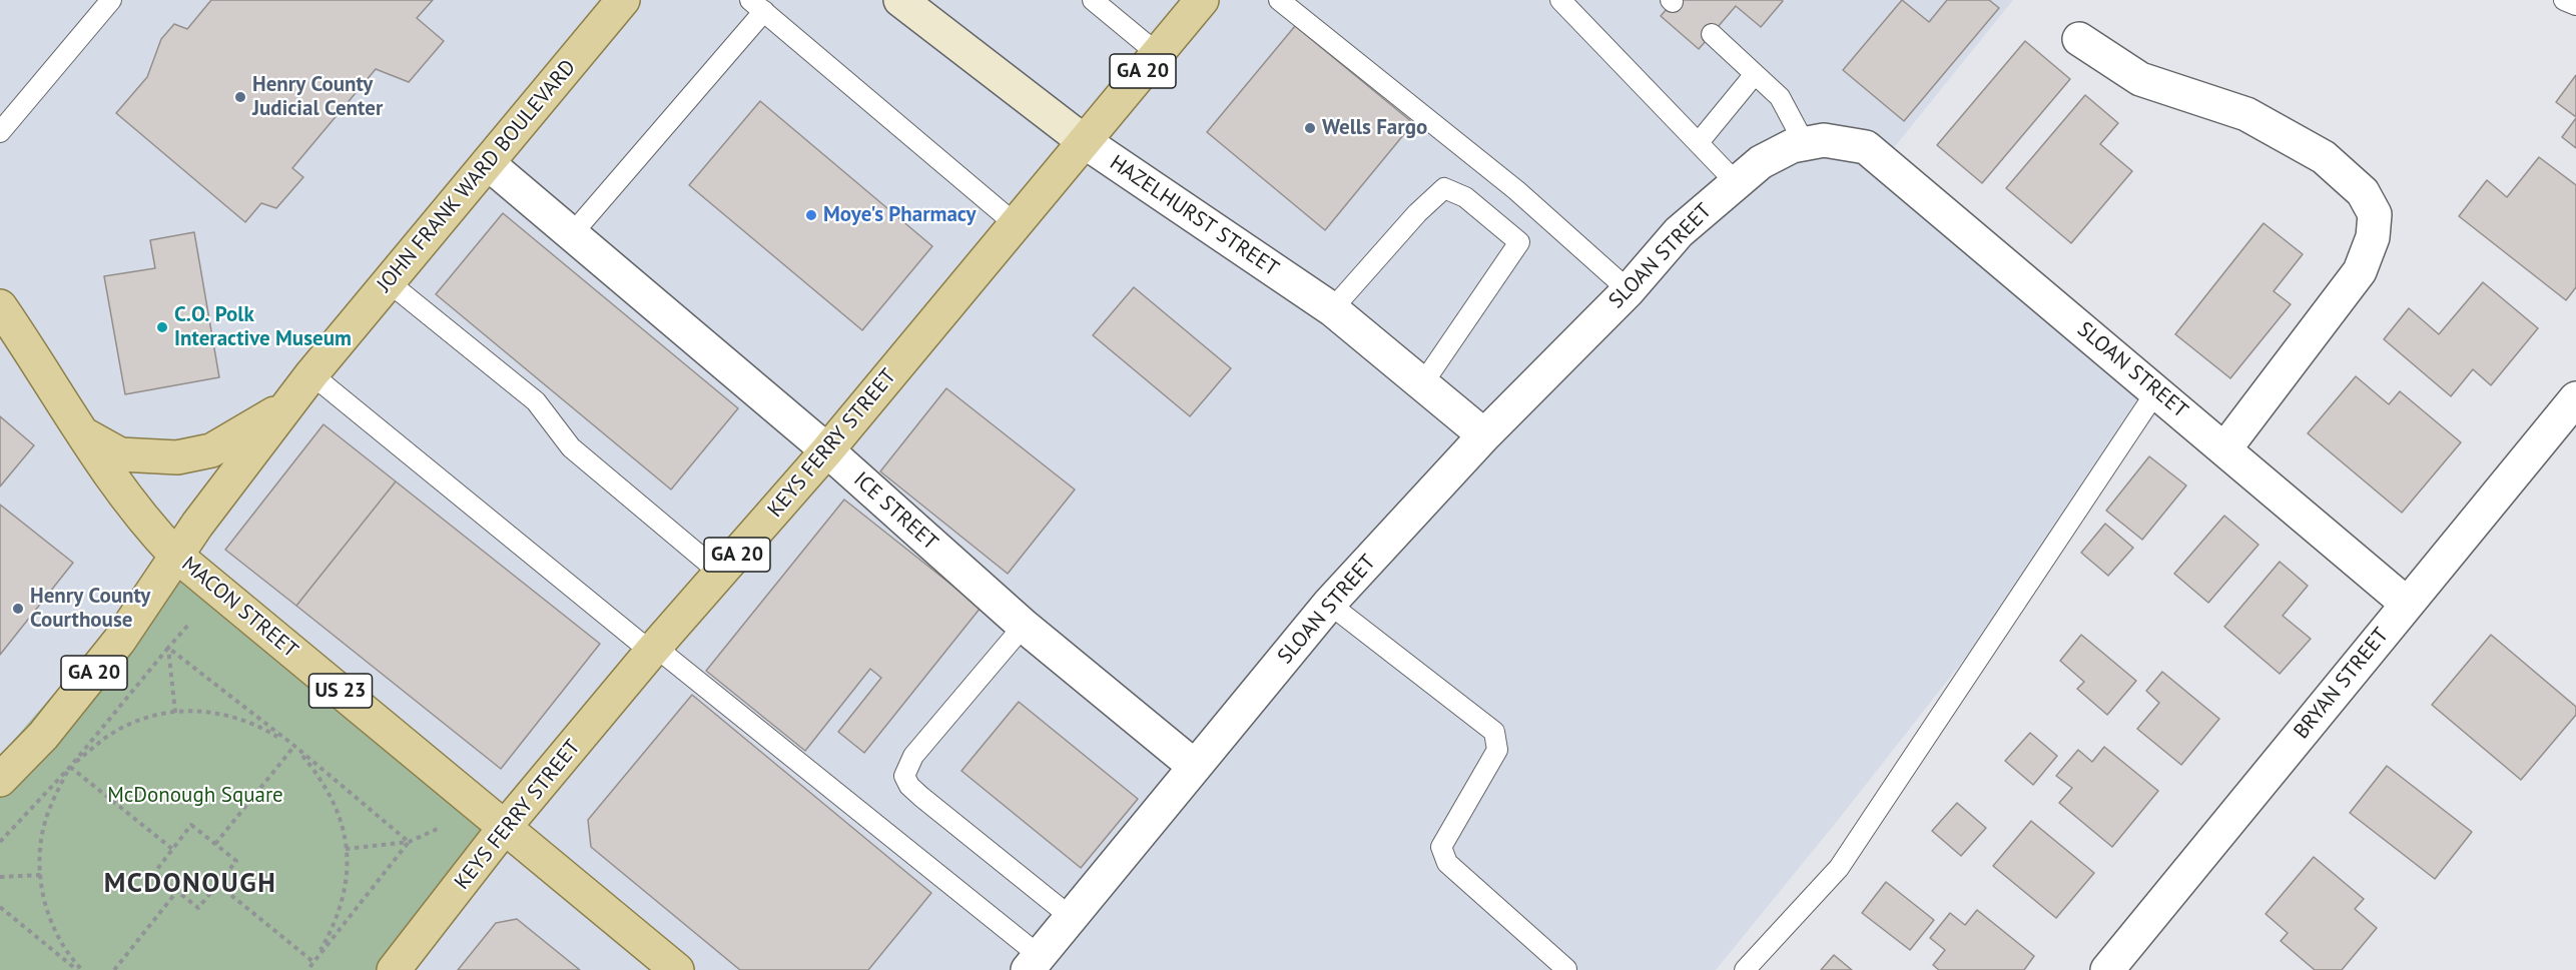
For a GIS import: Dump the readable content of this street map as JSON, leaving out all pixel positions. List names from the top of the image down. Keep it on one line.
{"streets":{"main road":["GA 20","JOHN FRANK WARD BOULEVARD","HAZELHURST STREET","KEYS FERRY STREET","MACON STREET","US 23"],"street":["SLOAN STREET","ICE STREET","BRYAN STREET"]},"crossings":[["JOHN FRANK WARD BOULEVARD","ICE STREET"],["JOHN FRANK WARD BOULEVARD","MACON STREET"],["HAZELHURST STREET","SLOAN STREET"],["HAZELHURST STREET","KEYS FERRY STREET"],["SLOAN STREET","ICE STREET"],["SLOAN STREET","BRYAN STREET"],["KEYS FERRY STREET","ICE STREET"],["KEYS FERRY STREET","MACON STREET"]],"districts":["MCDONOUGH"],"parks":["McDonough Square"],"places":["Henry County Judicial Center","Wells Fargo","Moye's Pharmacy","C.O. Polk Interactive Museum","Henry County Courthouse"]}
